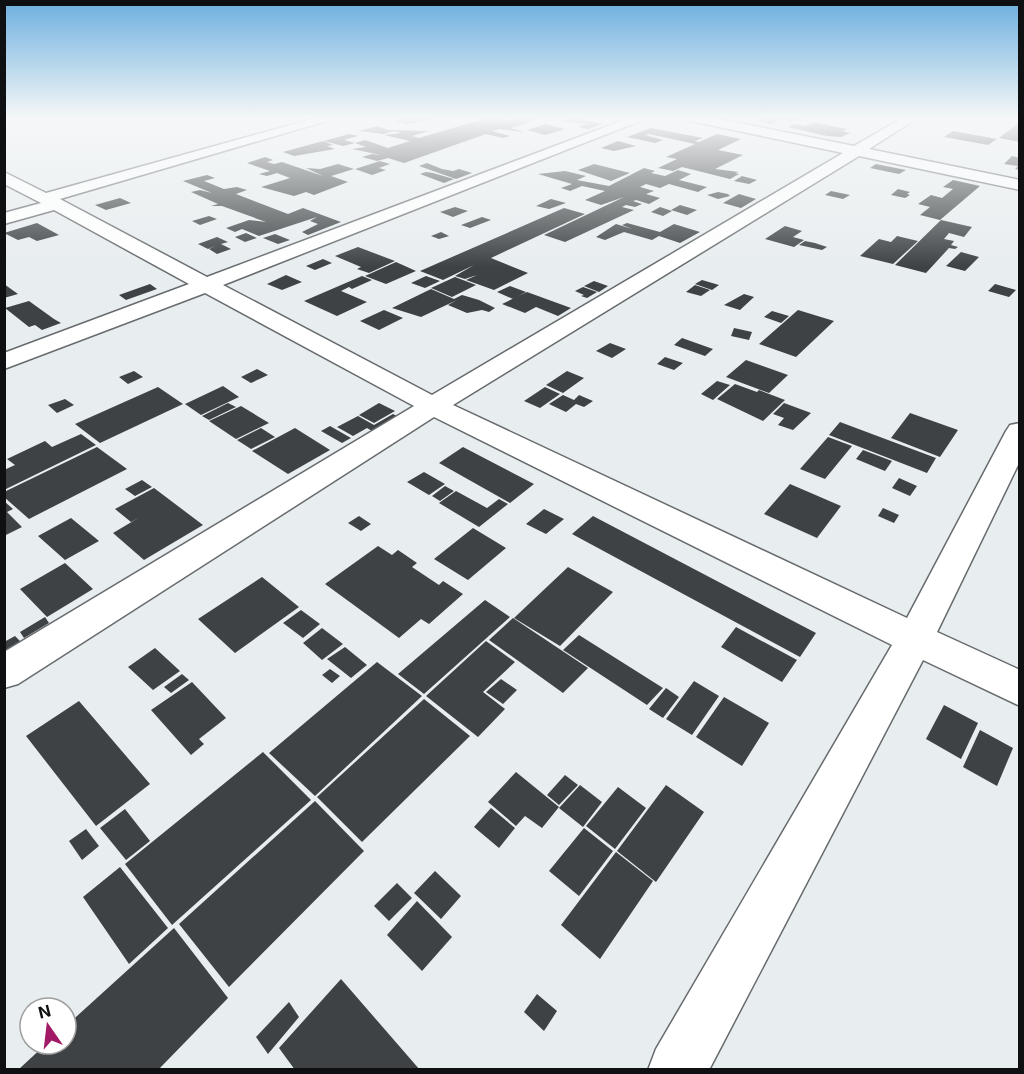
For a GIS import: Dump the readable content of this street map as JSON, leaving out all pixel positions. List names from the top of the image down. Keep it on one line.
{"north":"top"}
